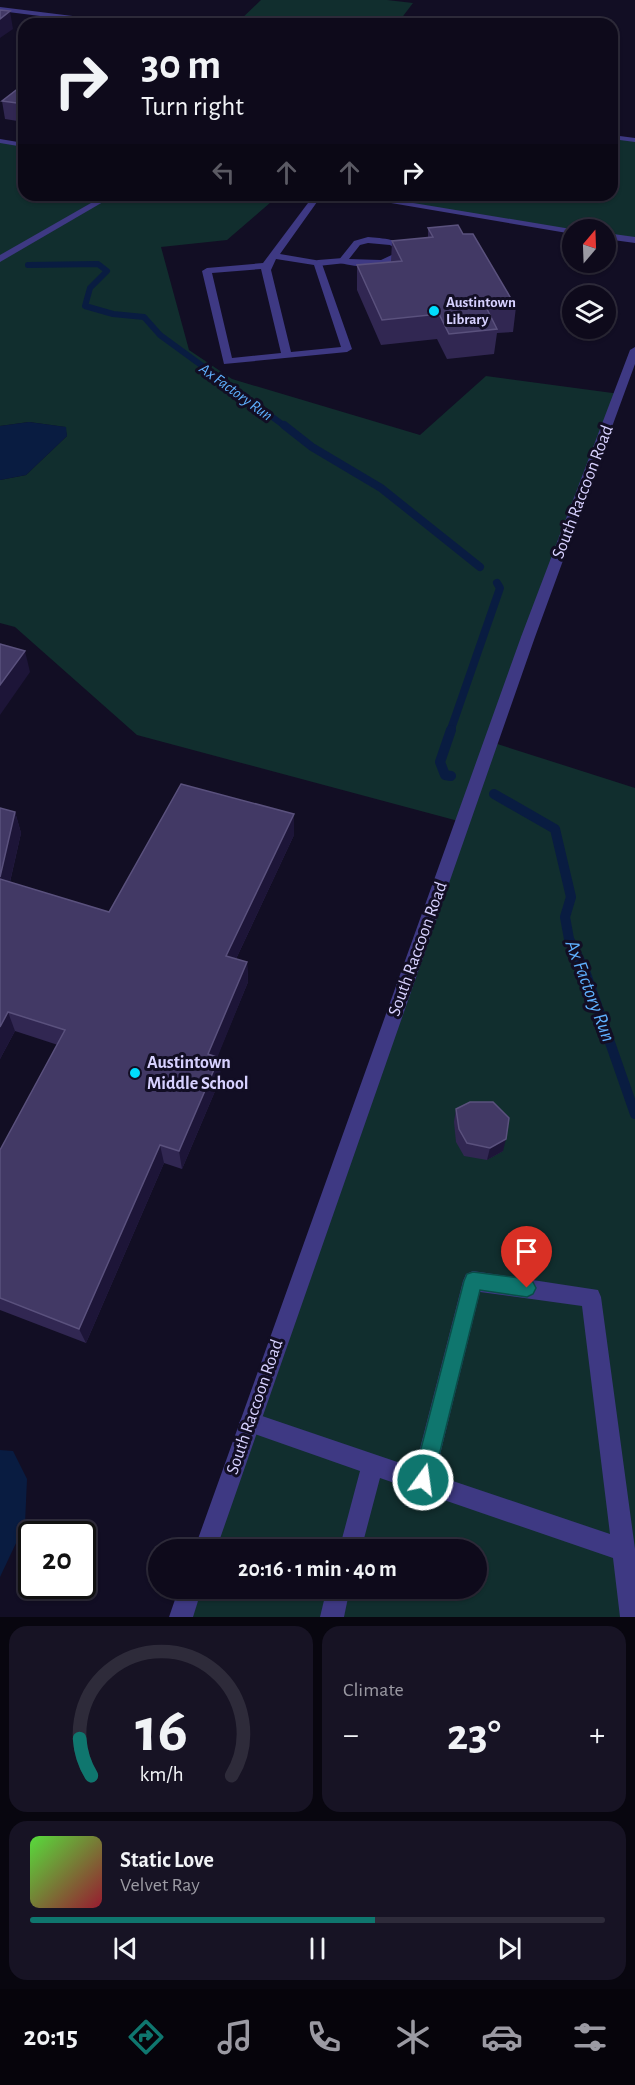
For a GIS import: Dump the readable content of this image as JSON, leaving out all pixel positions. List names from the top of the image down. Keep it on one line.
{"streets":{"street":["South Raccoon Road"]},"water":["Ax Factory Run"],"places":["Austintown Library","Austintown Middle School"],"north":"top","page":{"turn":["30 m","Turn right"],"limit":"20","trip":"20:16 · 1 min · 40 m","tile":"Climate","heat":["−","23°","+"],"song":["Static Love","Velvet Ray"],"tabs":"20:15","gauge":["16","km/h"]}}
